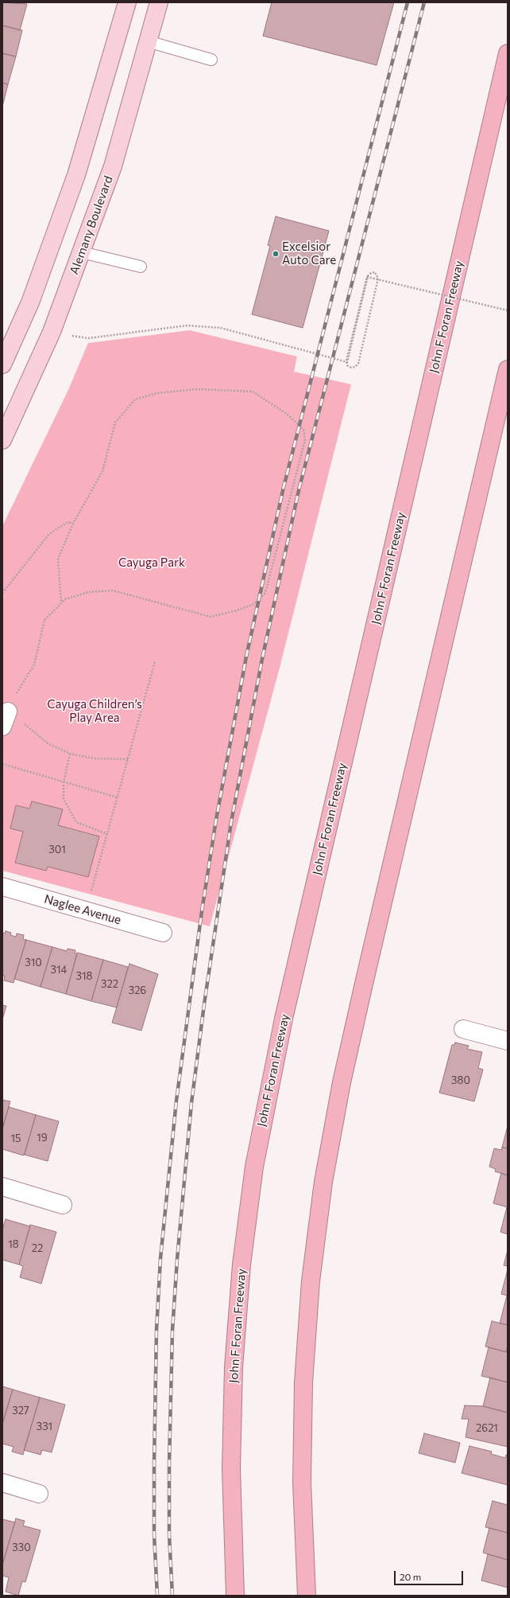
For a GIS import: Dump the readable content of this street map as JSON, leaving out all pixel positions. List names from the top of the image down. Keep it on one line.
{"streets":{"highway":["John F Foran Freeway"],"main road":["Alemany Boulevard"],"street":["Naglee Avenue"]},"parks":["Cayuga Park","Cayuga Children’s Play Area"],"places":["Excelsior Auto Care"],"house_numbers":["301","310","314","318","322","326","380","19","15","18","22","327","331","2621","330"],"scale_bar":"20 m"}
